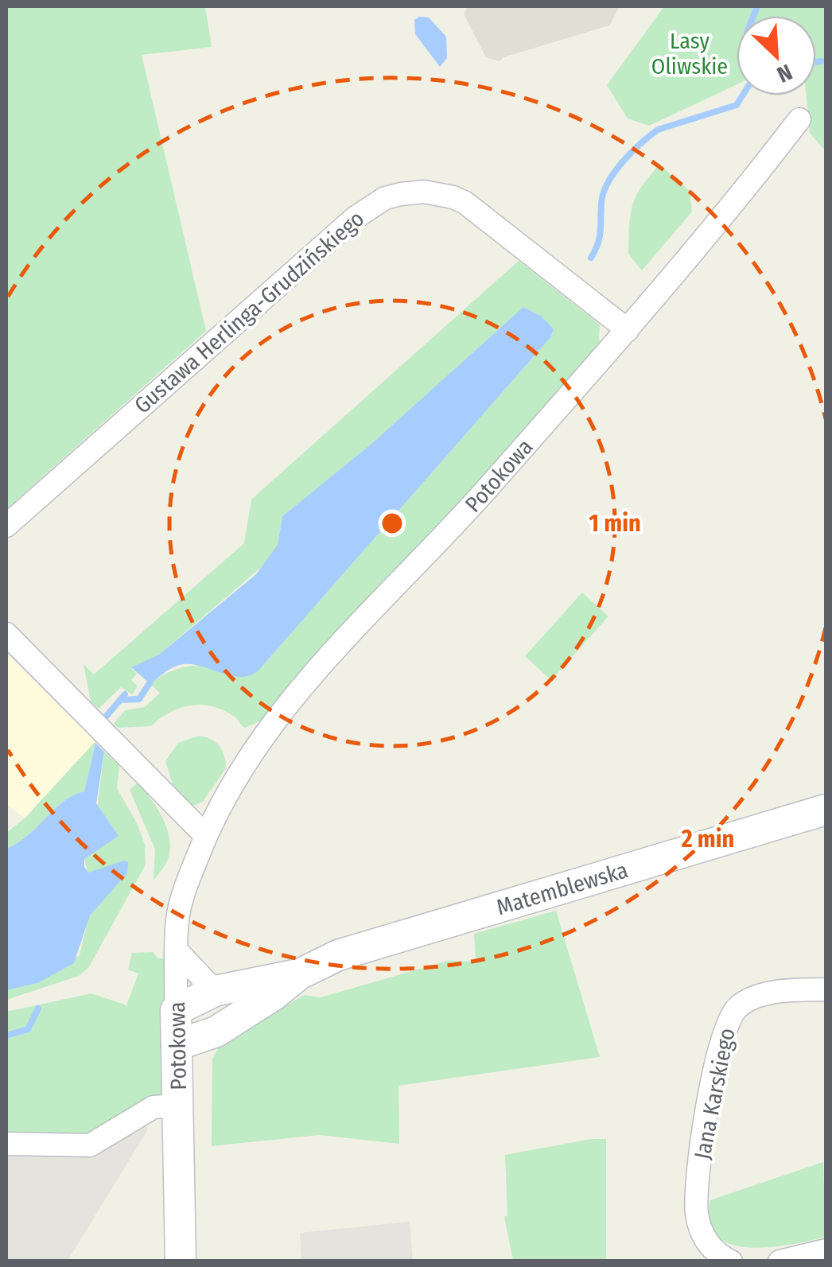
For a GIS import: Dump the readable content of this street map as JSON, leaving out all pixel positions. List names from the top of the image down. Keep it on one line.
{"streets":{"street":["Gustawa Herlinga-Grudzińskiego","Potokowa","Matemblewska","Jana Karskiego"]},"crossings":[["Gustawa Herlinga-Grudzińskiego","Potokowa"],["Potokowa","Matemblewska"]],"parks":["Lasy Oliwskie"],"north":"bottom right","rings":["1 min","2 min"]}
